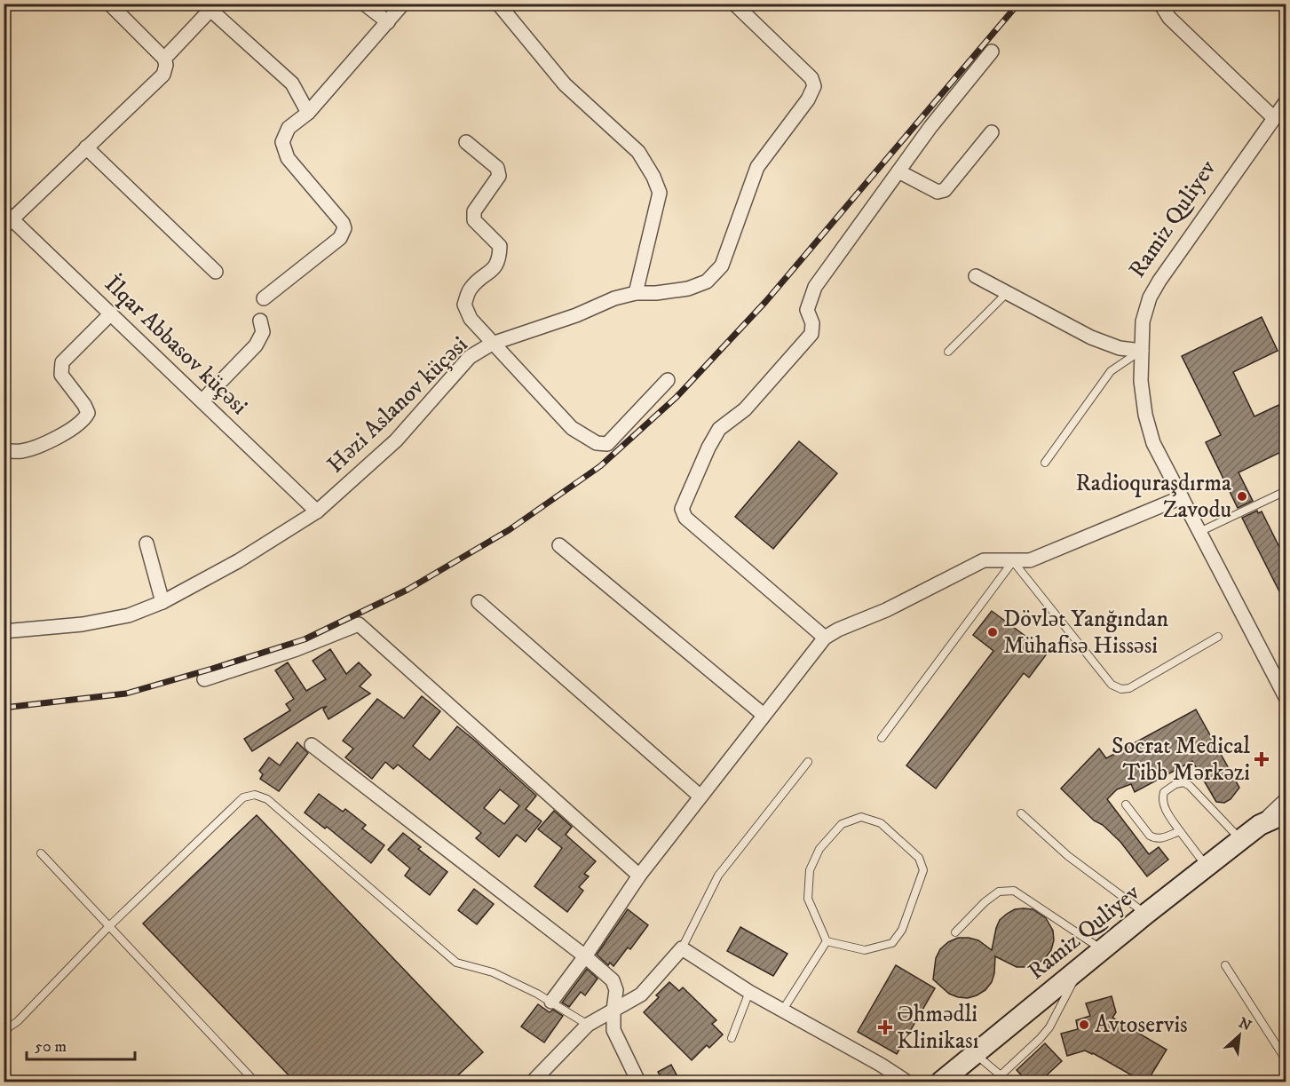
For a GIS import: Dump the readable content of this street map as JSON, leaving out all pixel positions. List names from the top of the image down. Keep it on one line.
{"streets":{"main road":["Ramiz Quliyev"],"street":["İlqar Abbasov küçəsi","Həzi Aslanov küçəsi"]},"crossings":[["İlqar Abbasov küçəsi","Həzi Aslanov küçəsi"]],"places":{"other":["Radioquraşdırma Zavodu","Dövlət Yanğından Mühafisə Hissəsi","Avtoservis"],"health":["Socrat Medical Tibb Mərkəzi","Əhmədli Klinikası"]},"scale_bar":"50 m","north":"top right"}
